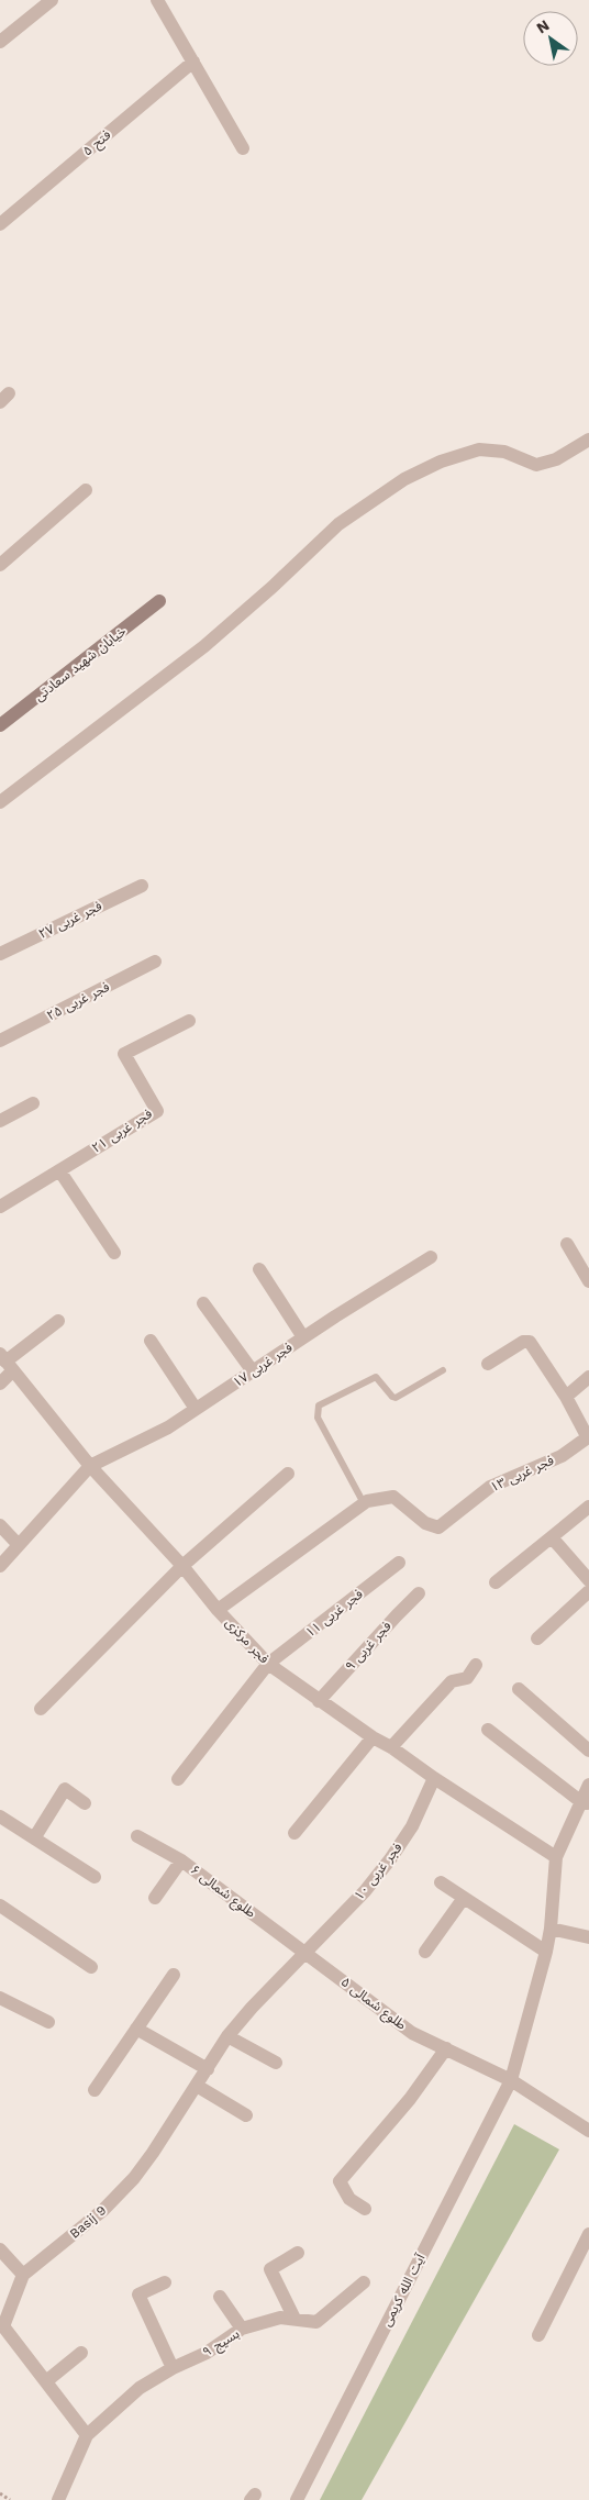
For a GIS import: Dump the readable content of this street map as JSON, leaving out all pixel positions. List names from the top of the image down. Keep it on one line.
{"streets":{"main road":["خیابان شهید سعادتی"],"street":["فتح ۵","فجر غربی ۲۷","فجر غربی ۲۵","فجر غربی ۲۱","فجر غربی ۱۷","فجر غربی ۱۳","فجر غربی ۱۱","فجر مرکزی","فجر غربی ۹","فجر غربی ۱۰","طلوع شمالی ۶","طلوع شمالی ۵","Basij 9","آیت الله کریمی","بسیج ۹"]},"crossings":[["فجر غربی ۱۷","فجر مرکزی"],["فجر غربی ۱۳","فجر مرکزی"],["فجر غربی ۱۱","فجر مرکزی"],["فجر مرکزی","فجر غربی ۹"],["فجر مرکزی","فجر غربی ۱۰"],["فجر غربی ۱۰","طلوع شمالی ۶"],["فجر غربی ۱۰","طلوع شمالی ۵"],["فجر غربی ۱۰","Basij 9"],["طلوع شمالی ۶","طلوع شمالی ۵"],["طلوع شمالی ۶","Basij 9"],["طلوع شمالی ۵","Basij 9"],["طلوع شمالی ۵","آیت الله کریمی"]],"north":"top left"}
